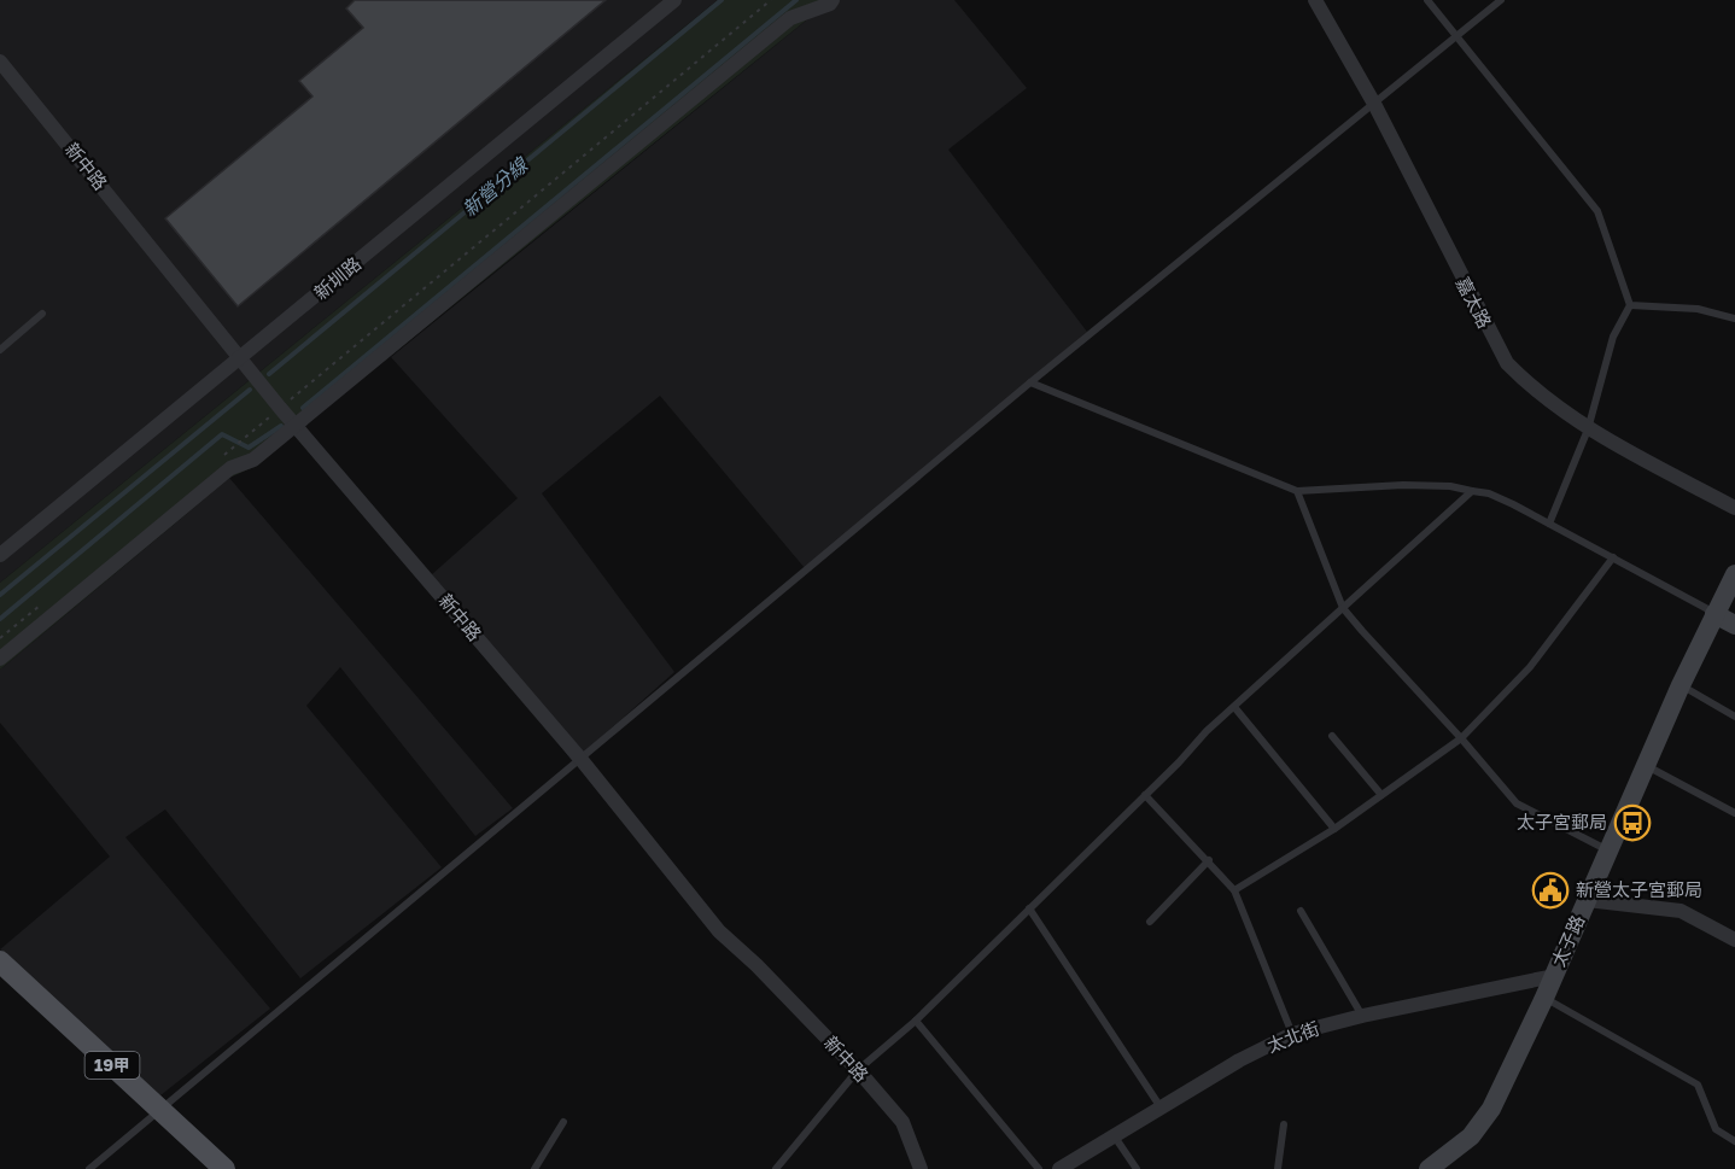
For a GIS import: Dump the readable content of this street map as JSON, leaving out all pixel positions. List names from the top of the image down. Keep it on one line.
{"streets":{"main road":["19甲"],"street":["新中路","新圳路","嘉太路","太子路","太北街"]},"crossings":[["新中路","新圳路"],["太子路","太北街"]],"water":["新營分線"],"places":{"bus stop":["太子宮郵局"],"public building":["新營太子宮郵局"]}}
